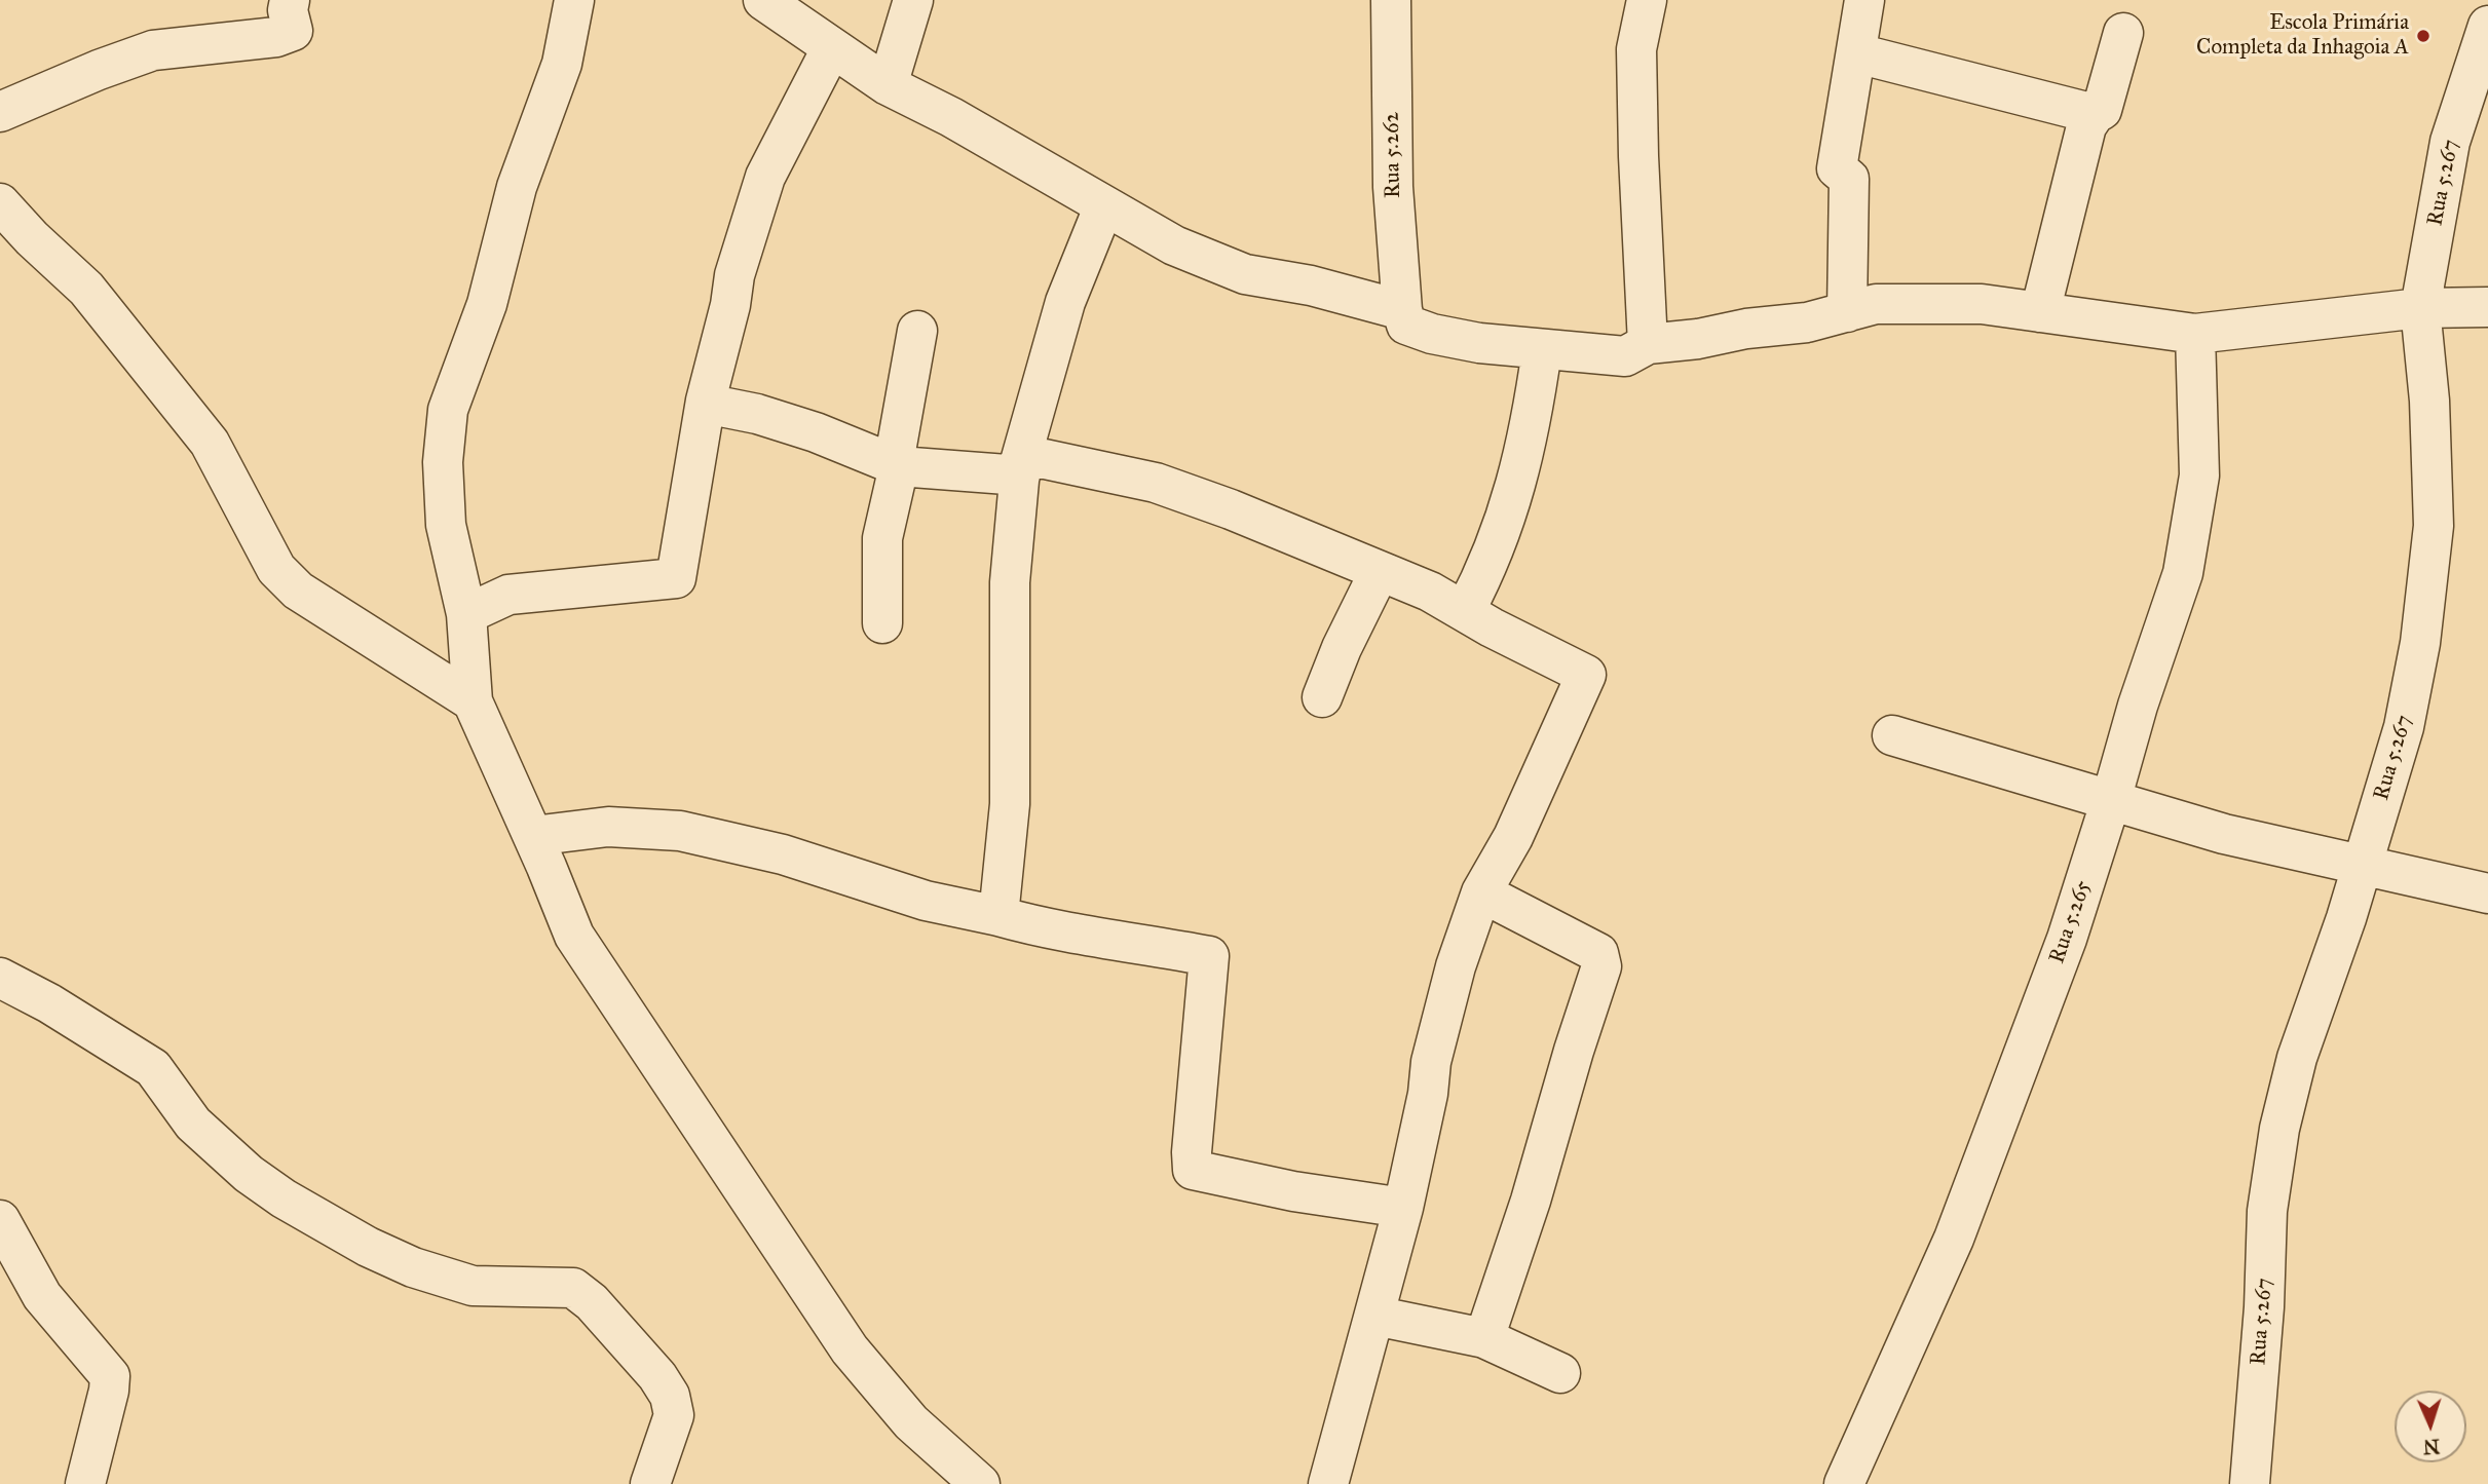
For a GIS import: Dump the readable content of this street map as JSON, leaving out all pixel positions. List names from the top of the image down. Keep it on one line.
{"streets":{"street":["Rua 5.262","Rua 5.267","Rua 5.265"]},"places":["Escola Primária Completa da Inhagoia A"],"north":"bottom"}
